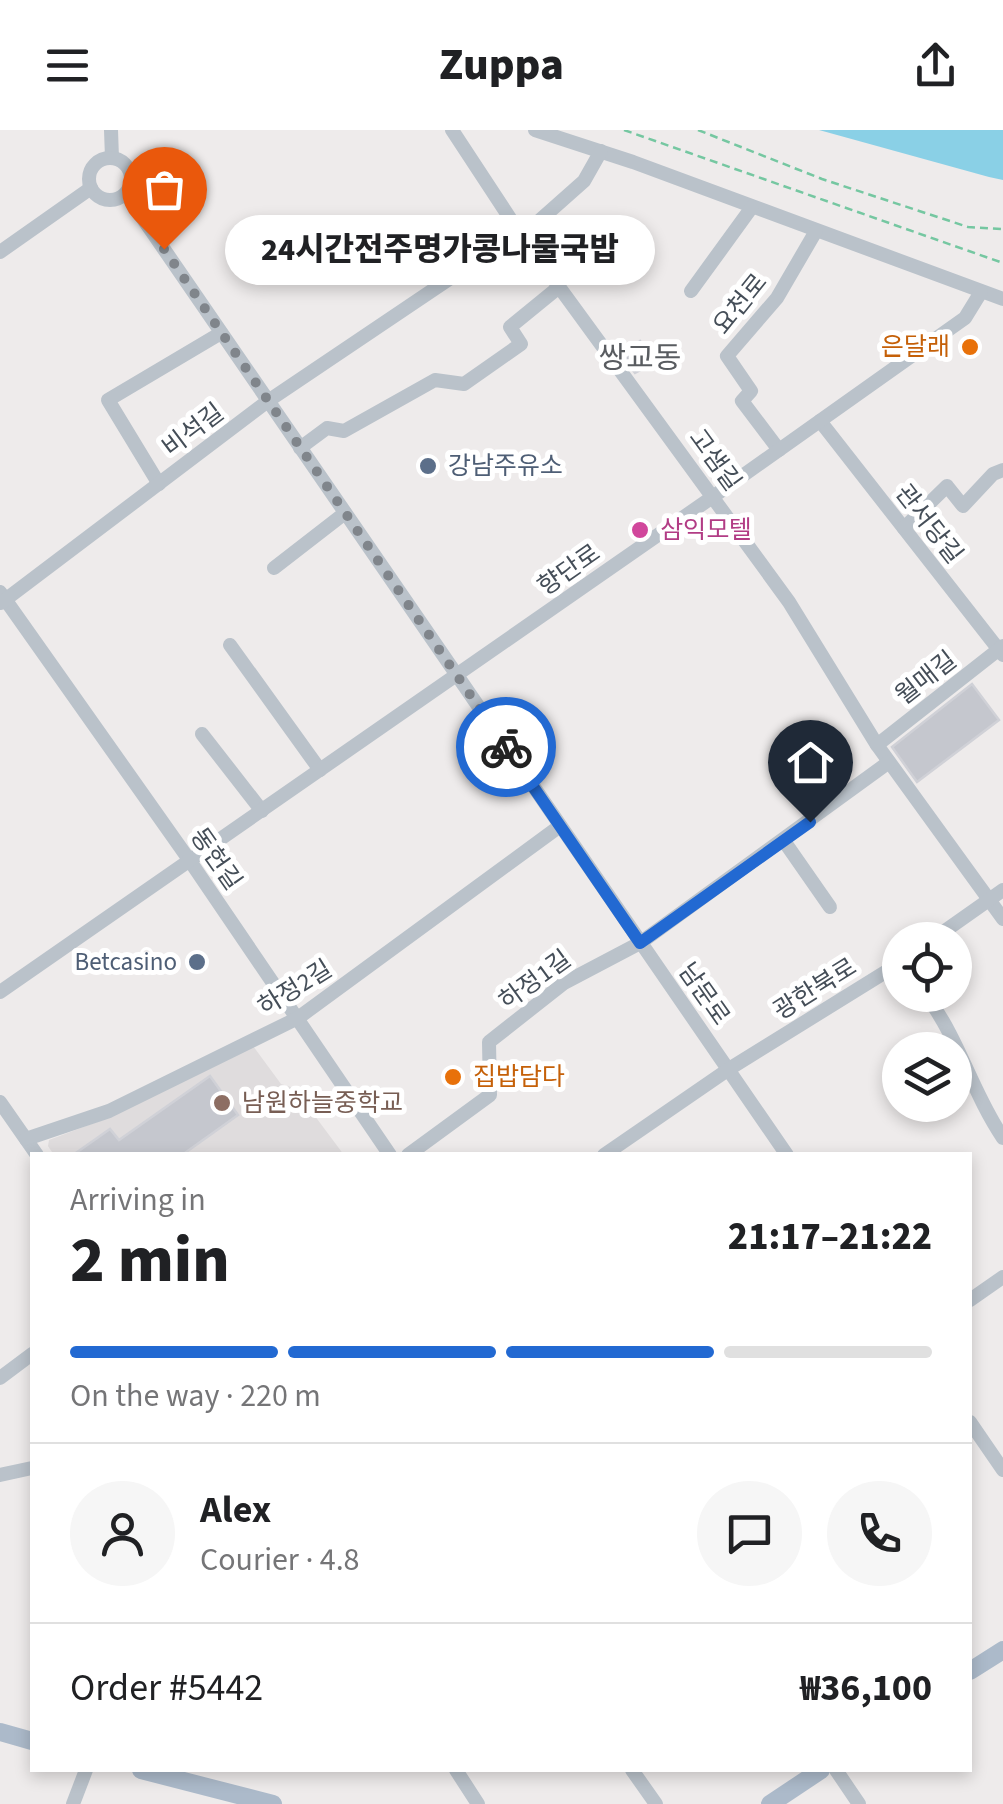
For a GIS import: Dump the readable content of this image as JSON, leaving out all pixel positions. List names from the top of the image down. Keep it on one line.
{"streets":{"street":["요천로","비석길","고샘길","관서당길","향단로","월매길","동헌길","하정1길","하정2길","광한북로","남문로"]},"crossings":[["요천로","향단로"],["비석길","고샘길"],["비석길","동헌길"],["비석길","남문로"],["고샘길","향단로"],["고샘길","월매길"],["관서당길","향단로"],["관서당길","월매길"],["향단로","동헌길"],["향단로","남문로"],["동헌길","하정2길"],["하정1길","남문로"],["하정2길","남문로"],["광한북로","남문로"]],"districts":["쌍교동"],"places":["24시간전주명가콩나물국밥","은달래","강남주유소","삼익모텔","Betcasino","집밥담다","남원하늘중학교"],"page":{"header":"Zuppa","bubble":"24시간전주명가콩나물국밥","heading":["2 min","Arriving in","21:17–21:22"],"panel":["Alex","Courier · 4.8","Order #5442","₩36,100"],"bar":"On the way · 220 m"}}
